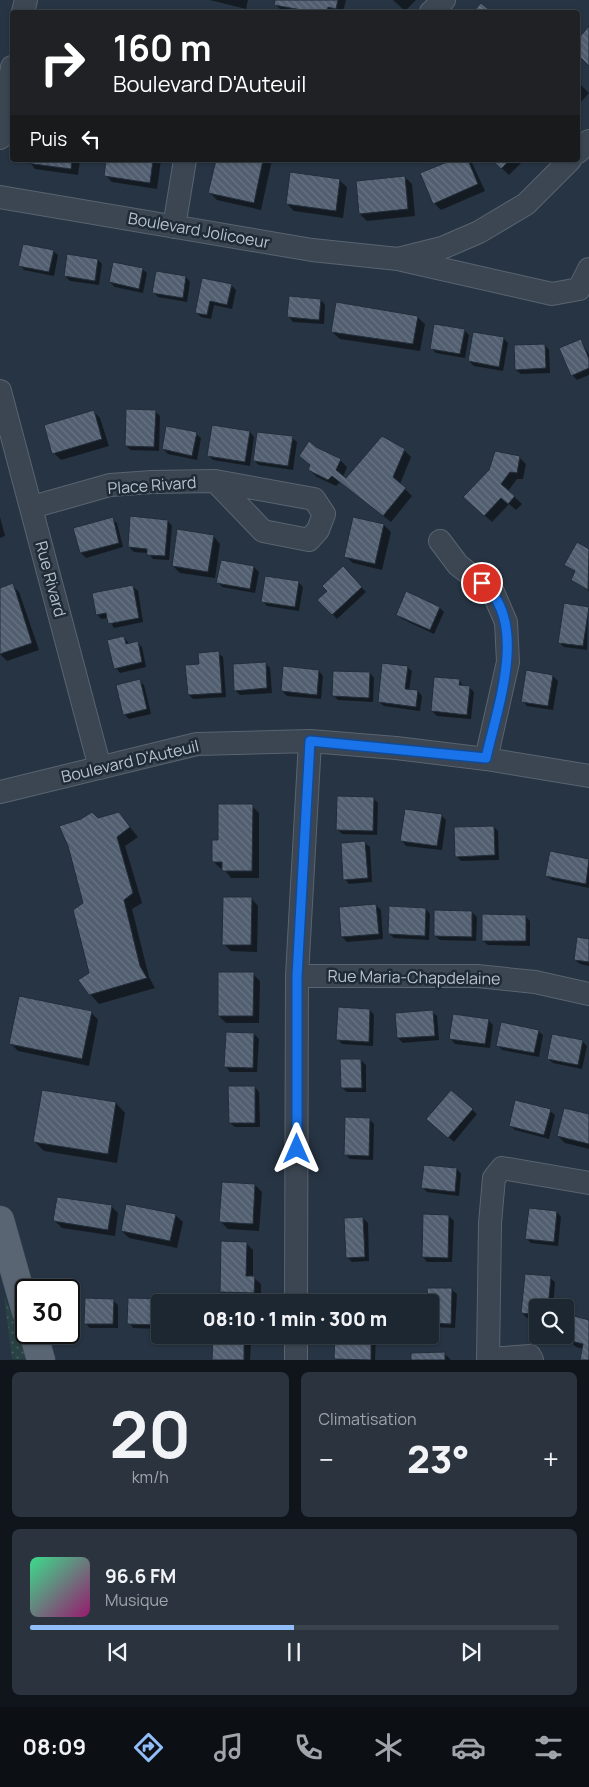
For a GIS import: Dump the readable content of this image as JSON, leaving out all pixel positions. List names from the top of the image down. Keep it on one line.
{"streets":{"street":["Boulevard Jolicoeur","Place Rivard","Rue Rivard","Boulevard D'Auteuil","Rue Maria-Chapdelaine"]},"crossings":[["Place Rivard","Rue Rivard"],["Rue Rivard","Boulevard D'Auteuil"]],"page":{"turn":["160 m","Boulevard D'Auteuil"],"then":"Puis","limit":"30","trip":"08:10 · 1 min · 300 m","tile":[["20","km/h"],"Climatisation"],"heat":["−","23°","+"],"song":["96.6 FM","Musique"],"tabs":"08:09"}}
